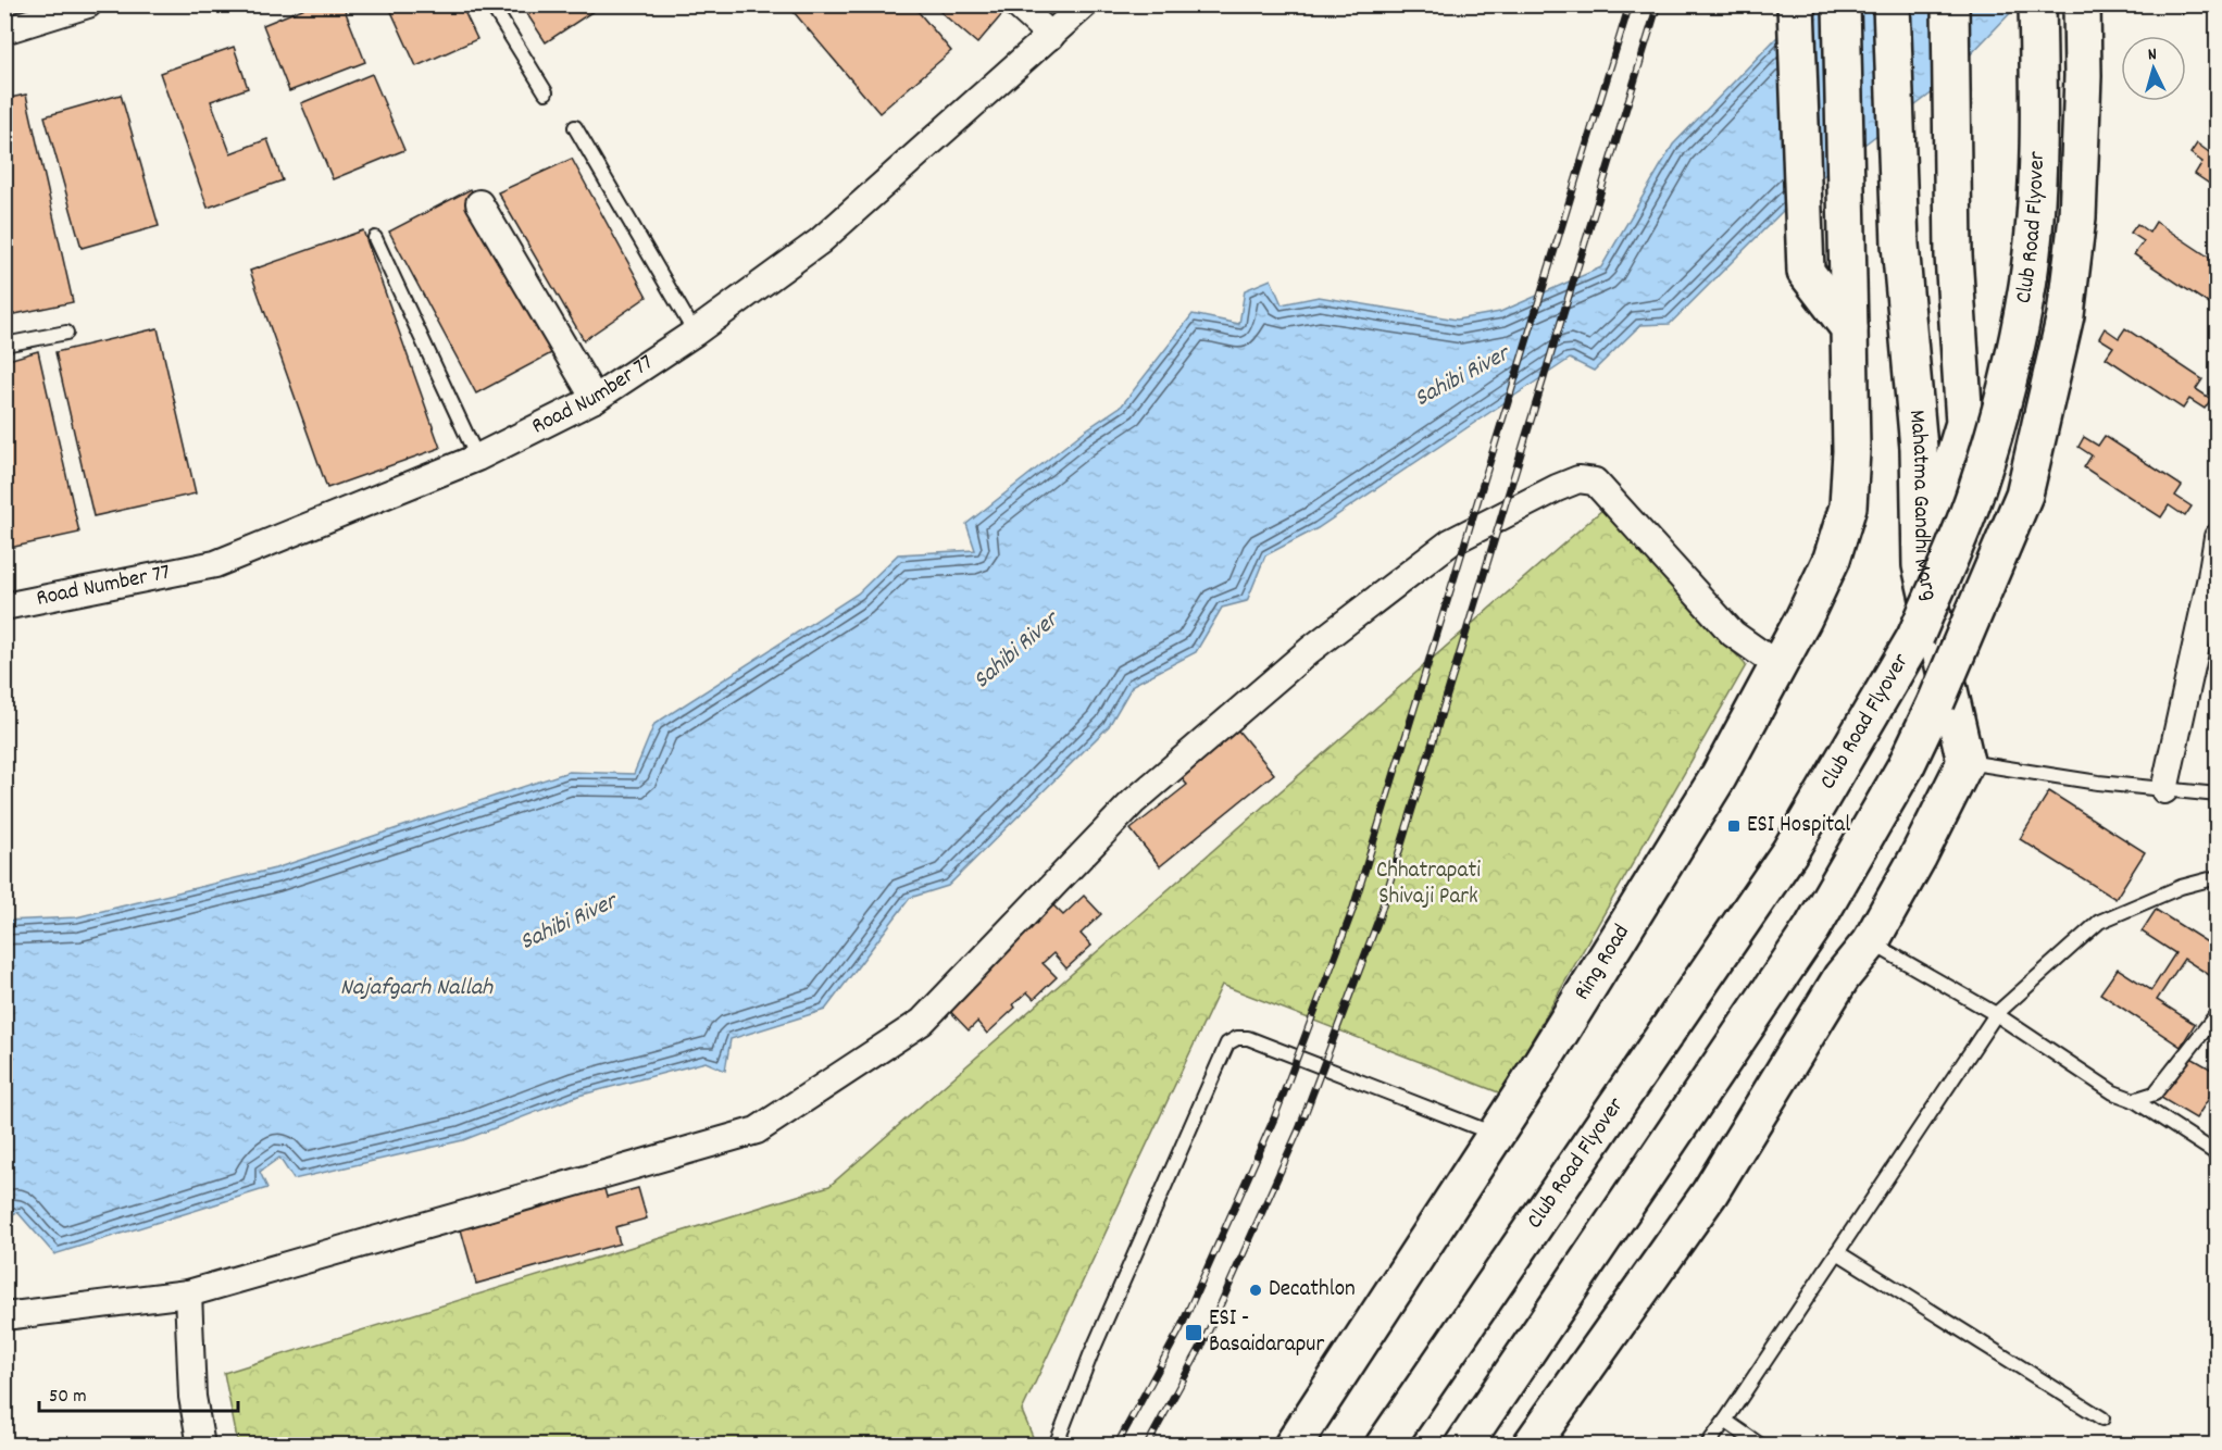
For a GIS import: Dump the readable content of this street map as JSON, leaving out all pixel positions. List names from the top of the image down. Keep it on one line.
{"streets":{"main road":["Club Road Flyover","Mahatma Gandhi Marg","Ring Road"],"street":["Road Number 77"]},"water":["Sahibi River","Najafgarh Nallah"],"parks":["Chhatrapati Shivaji Park"],"places":{"transit":["ESI Hospital","ESI - Basaidarapur"],"other":["Decathlon"]},"scale_bar":"50 m","north":"top"}
